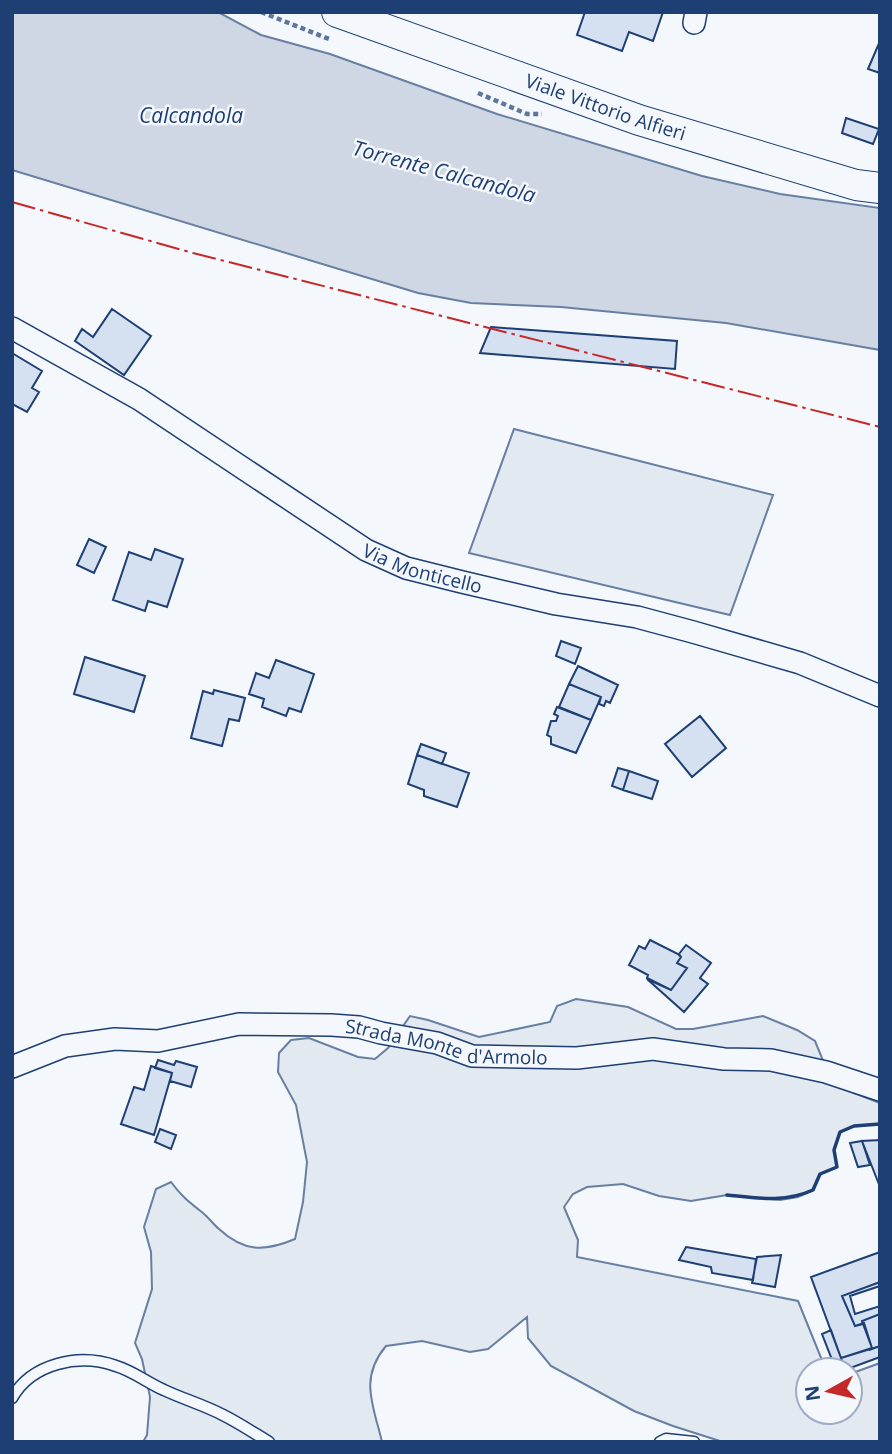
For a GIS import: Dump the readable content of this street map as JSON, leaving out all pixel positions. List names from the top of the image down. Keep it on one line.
{"streets":{"street":["Viale Vittorio Alfieri","Via Monticello","Strada Monte d'Armolo"]},"water":["Calcandola","Torrente Calcandola"],"north":"left"}
